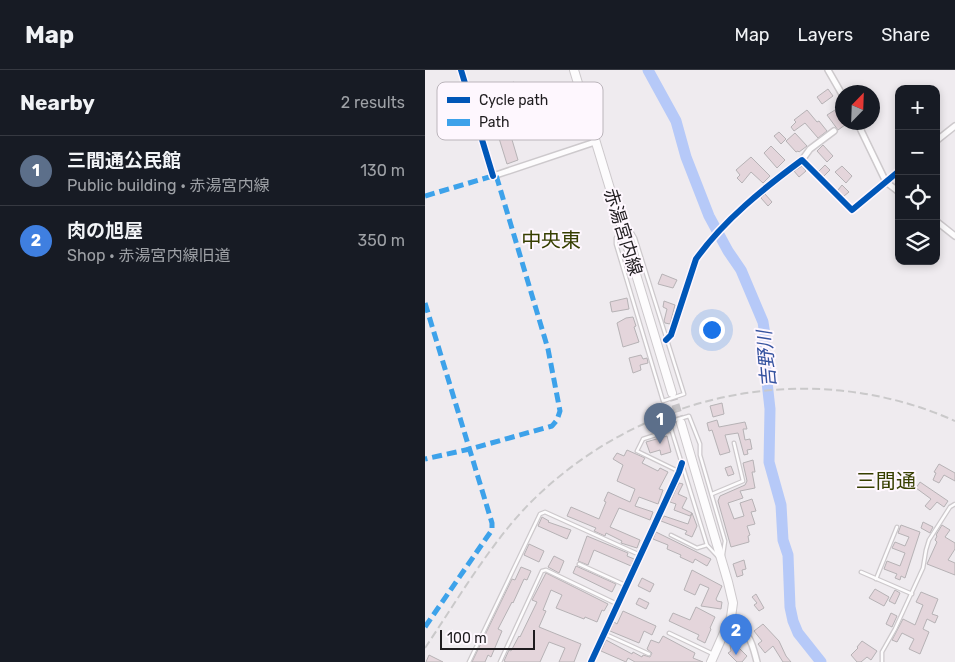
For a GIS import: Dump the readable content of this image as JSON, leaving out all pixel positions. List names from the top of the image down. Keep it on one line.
{"streets":{"main road":["赤湯宮内線"]},"districts":["中央東","三間通"],"water":["吉野川"],"legend":["Cycle path","Path"],"scale_bar":"100 m","north":"top right","page":{"header":"Map","nav":["Map","Layers","Share"],"heading":["Nearby","2 results"],"map_buttons":["+","−"],"list":[{"mark":"1","name":"三間通公民館","note":"Public building · 赤湯宮内線","value":"130 m"},{"mark":"2","name":"肉の旭屋","note":"Shop · 赤湯宮内線旧道","value":"350 m"}],"pins":["1","2"],"scale":"100 m"}}
